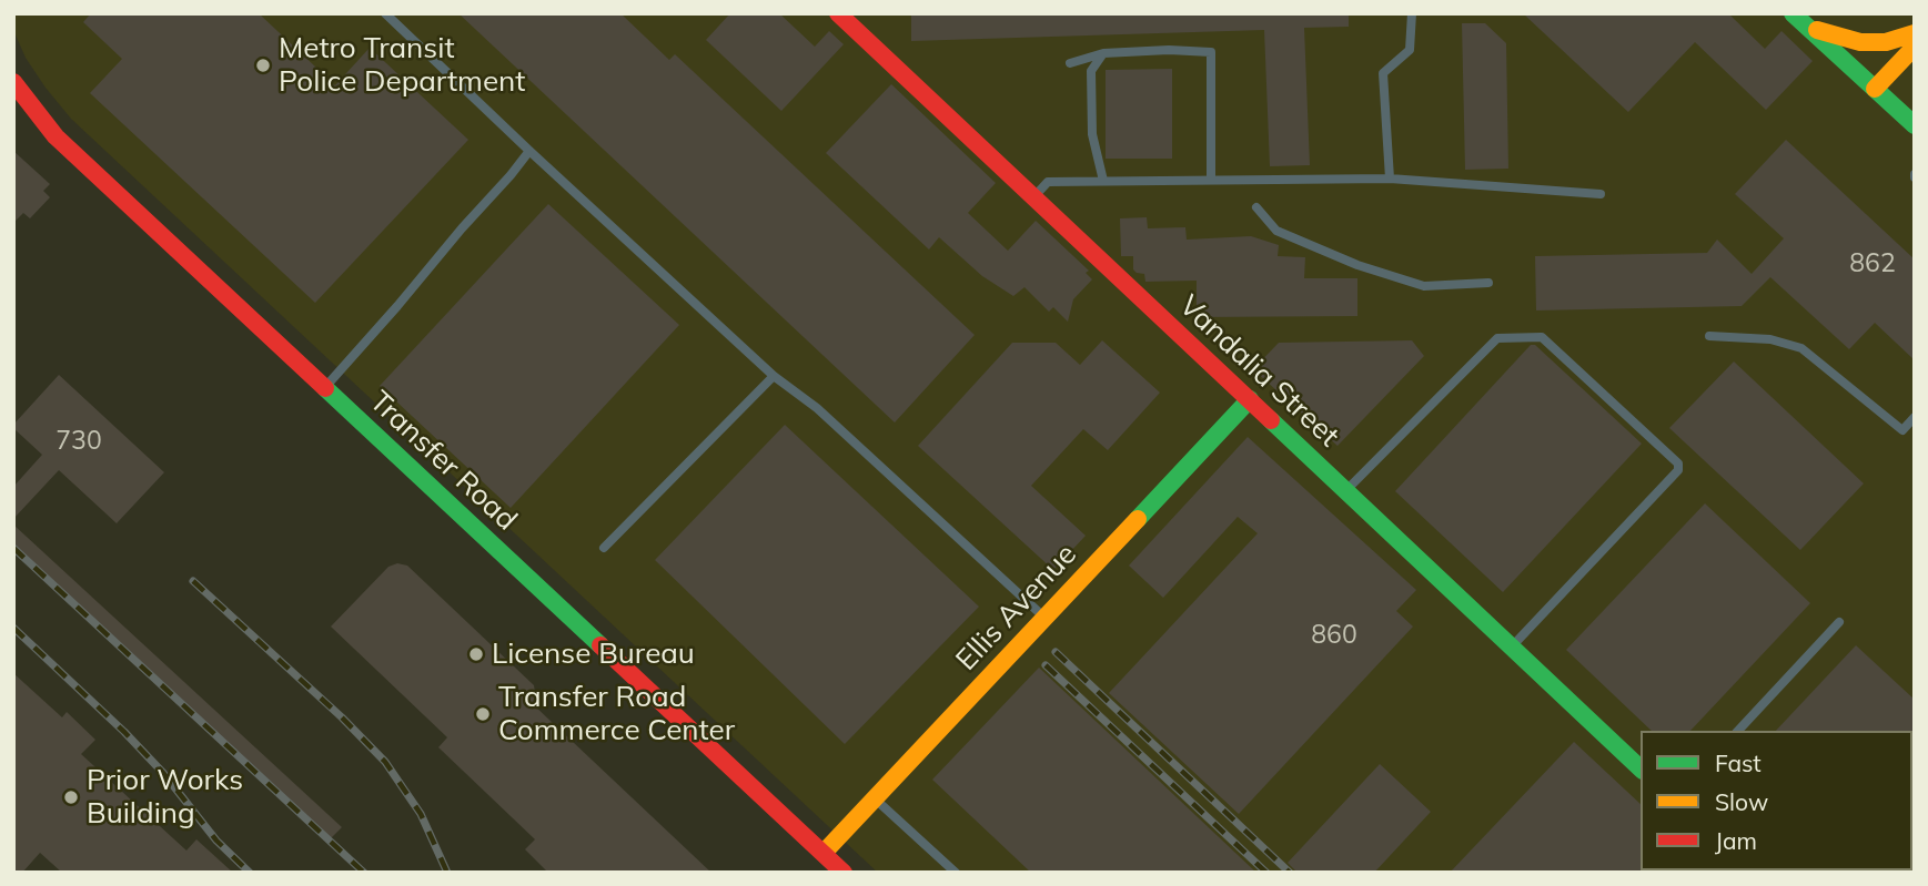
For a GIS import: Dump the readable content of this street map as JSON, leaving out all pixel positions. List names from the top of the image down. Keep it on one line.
{"streets":{"street":["Vandalia Street","Transfer Road","Ellis Avenue"]},"crossings":[["Vandalia Street","Ellis Avenue"],["Transfer Road","Ellis Avenue"]],"places":["Metro Transit Police Department","License Bureau","Transfer Road Commerce Center","Prior Works Building"],"house_numbers":["862","730","860"],"legend":["Fast","Slow","Jam"]}
